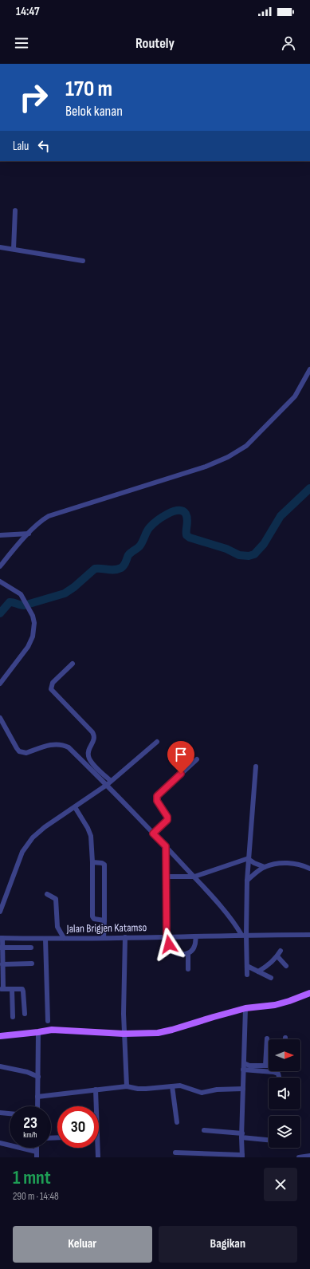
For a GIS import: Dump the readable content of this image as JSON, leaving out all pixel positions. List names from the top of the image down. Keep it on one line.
{"streets":{"street":["Jalan Brigjen Katamso"]},"north":"right","page":{"status":"14:47","header":"Routely","turn":["170 m","Belok kanan"],"then":"Lalu","speed":"23 km/h","limit":"30","heading":["1 mnt","290 m · 14:48"],"buttons":["Keluar","Bagikan"]}}
